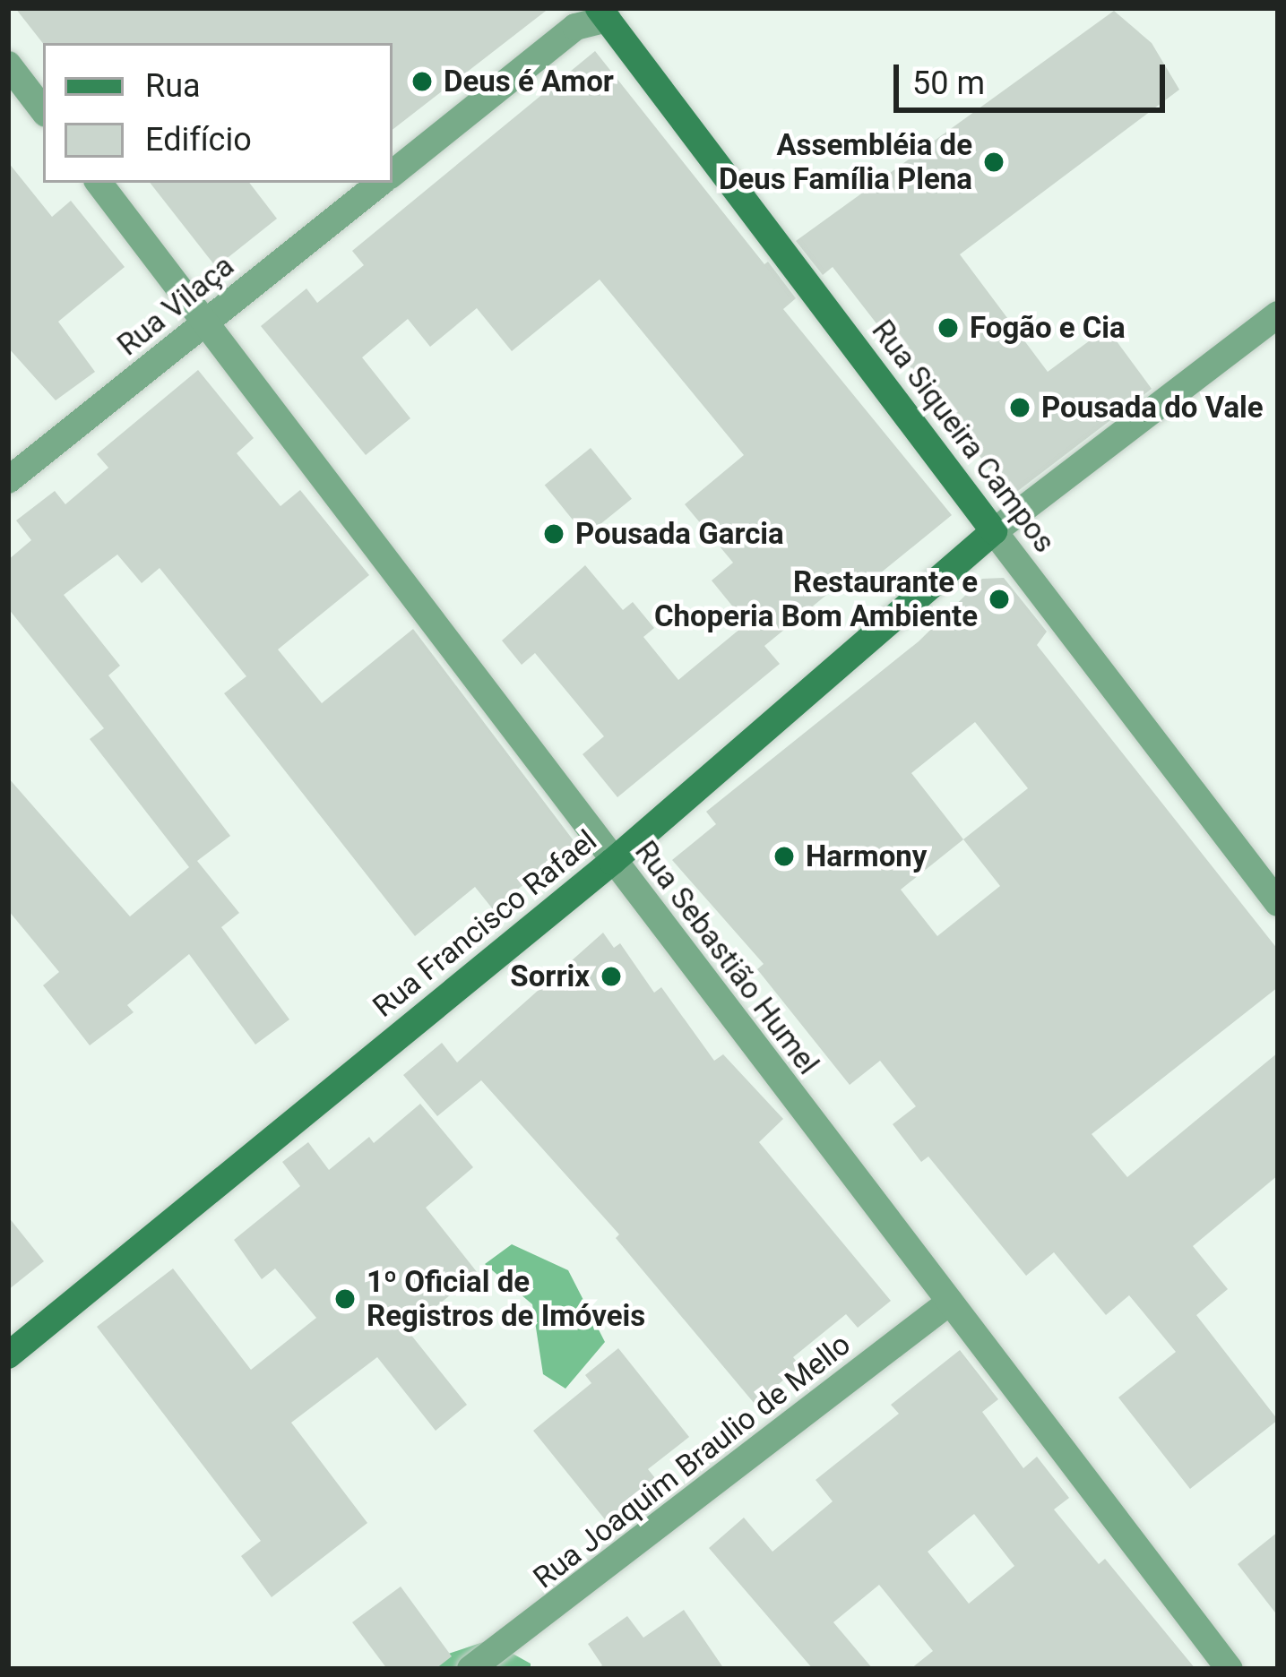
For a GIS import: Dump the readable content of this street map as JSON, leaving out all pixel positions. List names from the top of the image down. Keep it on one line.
{"streets":{"main road":["Rua Siqueira Campos","Rua Francisco Rafael"],"street":["Rua Vilaça","Rua Sebastião Humel","Rua Joaquim Braulio de Mello"]},"crossings":[["Rua Vilaça","Rua Siqueira Campos"],["Rua Vilaça","Rua Sebastião Humel"],["Rua Siqueira Campos","Rua Francisco Rafael"],["Rua Francisco Rafael","Rua Sebastião Humel"],["Rua Sebastião Humel","Rua Joaquim Braulio de Mello"]],"places":["Deus é Amor","Assembléia de Deus Família Plena","Fogão e Cia","Pousada do Vale","Pousada Garcia","Restaurante e Choperia Bom Ambiente","Harmony","Sorrix","1º Oficial de Registros de Imóveis"],"legend":["Rua","Edifício"],"scale_bar":"50 m"}
